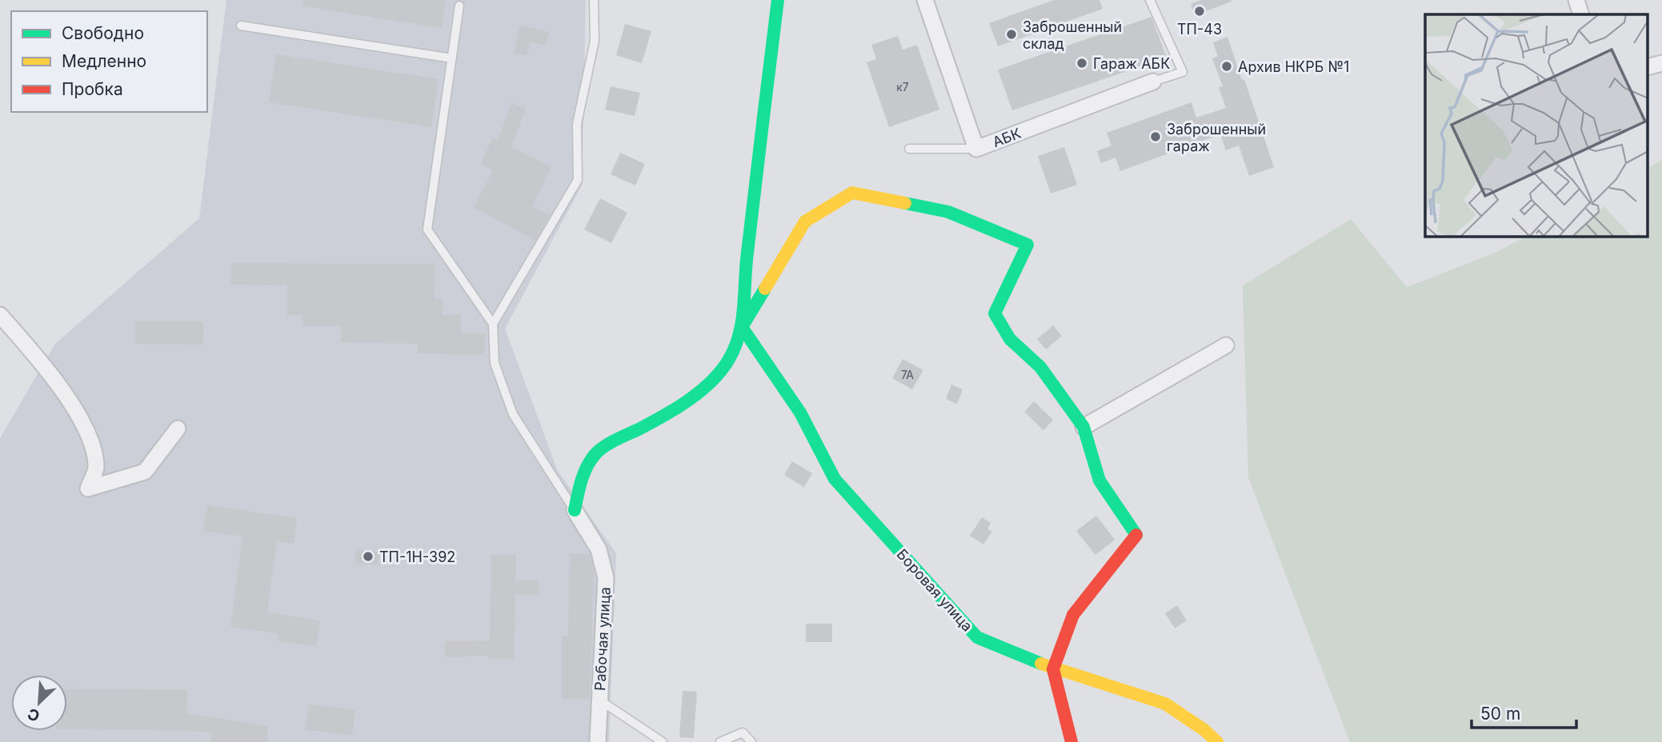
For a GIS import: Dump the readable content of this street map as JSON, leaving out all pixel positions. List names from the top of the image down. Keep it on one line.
{"streets":{"street":["АБК","Боровая улица","Рабочая улица"]},"places":["ТП-43","Заброшенный склад","Гараж АБК","Архив НКРБ №1","Заброшенный гараж","ТП-1Н-392"],"house_numbers":["к7","7А"],"legend":["Свободно","Медленно","Пробка"],"scale_bar":"50 m","north":"bottom left"}
